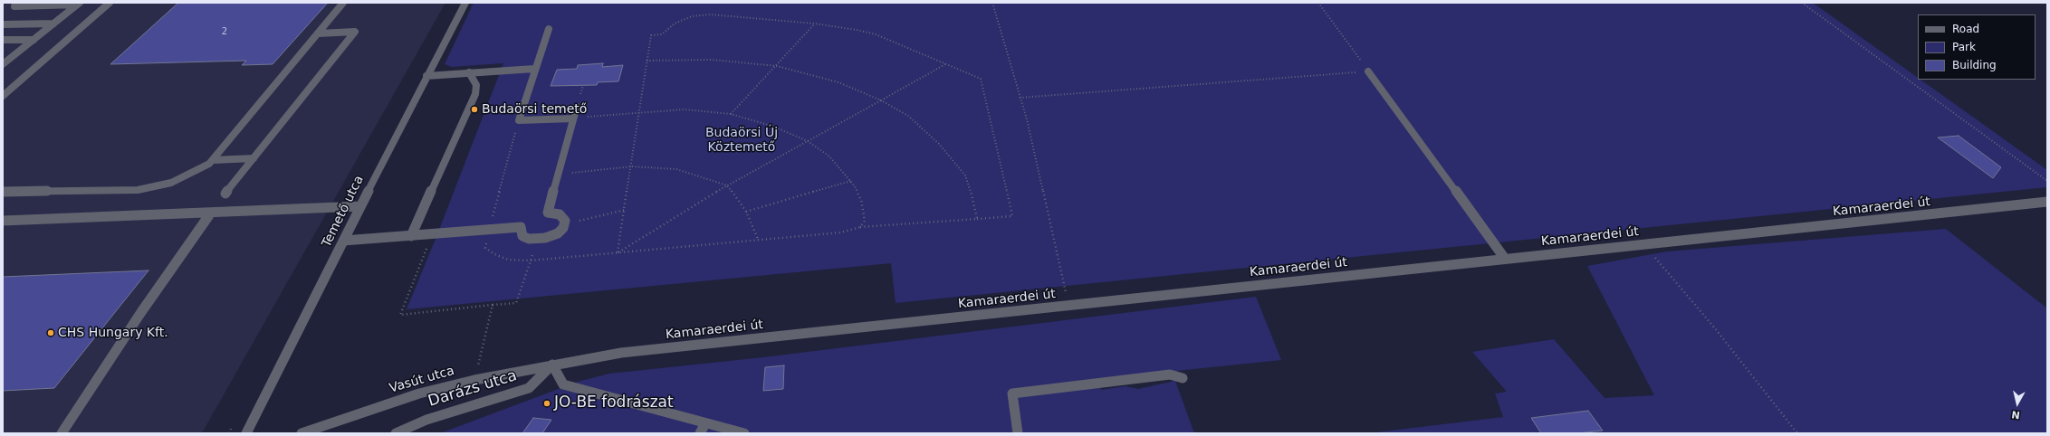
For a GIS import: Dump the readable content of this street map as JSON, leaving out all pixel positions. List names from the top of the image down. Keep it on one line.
{"streets":{"street":["Kamaraerdei út","Temető utca","Vasút utca","Darázs utca"]},"crossings":[["Kamaraerdei út","Vasút utca"],["Kamaraerdei út","Darázs utca"],["Vasút utca","Darázs utca"]],"parks":["Budaörsi Új Köztemető"],"places":["Budaörsi temető","CHS Hungary Kft.","JO-BE fodrászat"],"house_numbers":["2"],"legend":["Road","Park","Building"],"north":"bottom"}
